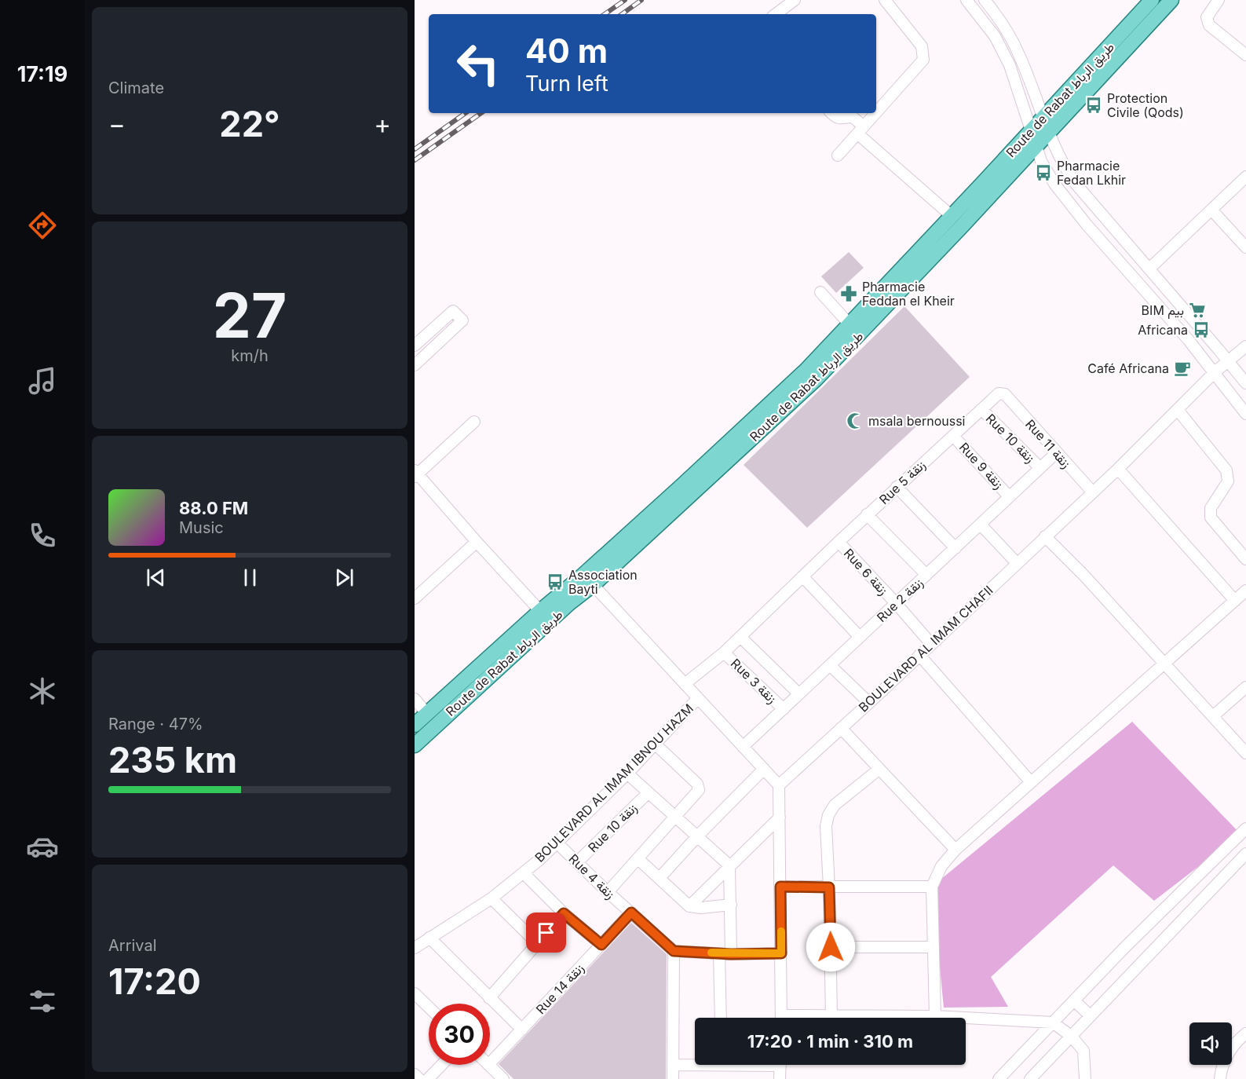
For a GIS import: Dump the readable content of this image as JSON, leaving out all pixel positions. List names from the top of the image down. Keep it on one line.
{"streets":{"main road":["Route de Rabat طريق الرباط"],"street":["Rue 10 زنقة","Rue 11 زنقة","Rue 9 زنقة","Rue 5 زنقة","Rue 6 زنقة","Rue 2 زنقة","BOULEVARD AL IMAM CHAFII","Rue 3 زنقة","BOULEVARD AL IMAM IBNOU HAZM","Rue 4 زنقة","Rue 14 زنقة"]},"crossings":[["Rue 10 زنقة","Rue 5 زنقة"],["Rue 10 زنقة","Rue 2 زنقة"],["Rue 10 زنقة","Rue 4 زنقة"],["Rue 11 زنقة","Rue 5 زنقة"],["Rue 11 زنقة","Rue 2 زنقة"],["Rue 11 زنقة","BOULEVARD AL IMAM CHAFII"],["Rue 9 زنقة","Rue 5 زنقة"],["Rue 9 زنقة","Rue 2 زنقة"],["Rue 5 زنقة","Rue 6 زنقة"],["Rue 5 زنقة","Rue 3 زنقة"],["Rue 6 زنقة","Rue 2 زنقة"],["Rue 6 زنقة","BOULEVARD AL IMAM CHAFII"],["Rue 2 زنقة","Rue 3 زنقة"],["BOULEVARD AL IMAM IBNOU HAZM","Rue 4 زنقة"],["Rue 4 زنقة","Rue 14 زنقة"]],"places":{"bus stop":["Protection Civile (Qods)","Pharmacie Fedan Lkhir","Africana","Association Bayti"],"pharmacy":["Pharmacie Feddan el Kheir"],"supermarket":["BIM بيم"],"cafe":["Café Africana"],"mosque":["msala bernoussi"]},"page":{"tabs":"17:19","tile":["Climate",["27","km/h"],["Range · 47%","235 km"],["Arrival","17:20"]],"turn":["40 m","Turn left"],"heat":["−","22°","+"],"song":["88.0 FM","Music"],"limit":"30","trip":"17:20 · 1 min · 310 m"}}
